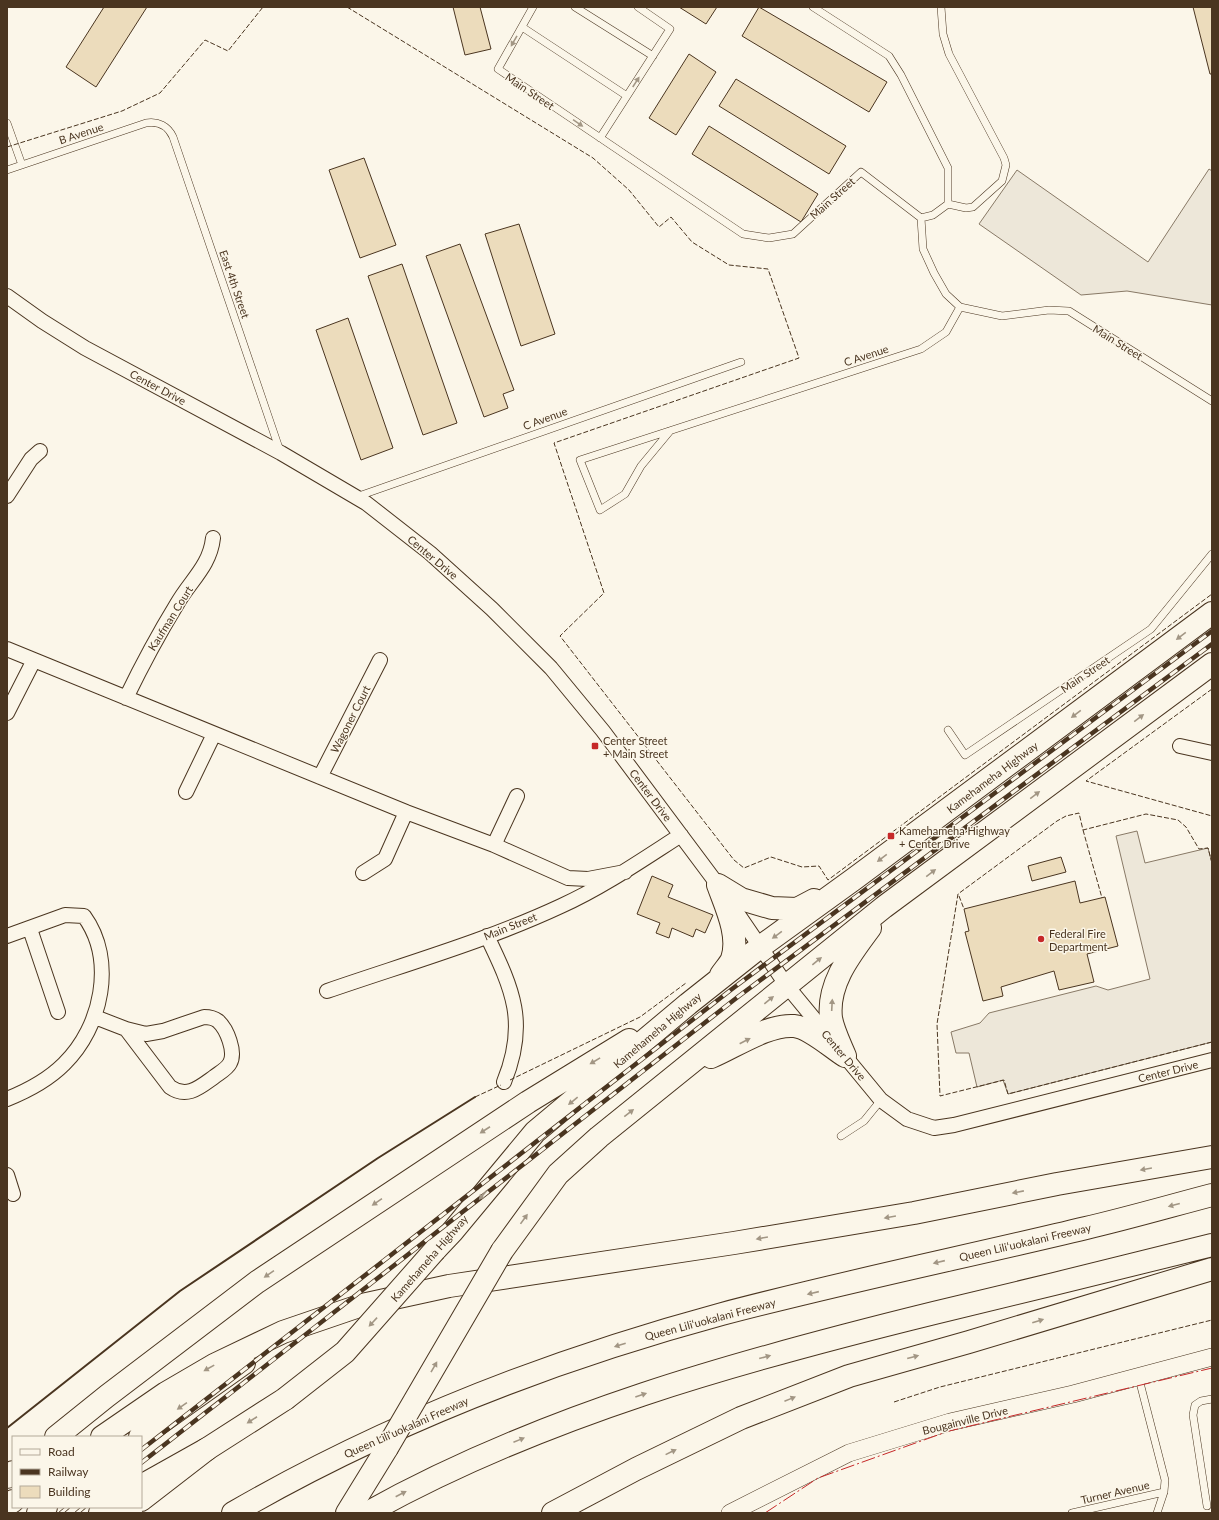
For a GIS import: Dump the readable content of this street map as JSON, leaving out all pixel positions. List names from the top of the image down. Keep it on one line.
{"streets":{"main road":["Kamehameha Highway","Queen Liliʻuokalani Freeway"],"street":["Main Street","Center Drive","Kaufman Court","Wagoner Court","Bougainville Drive"],"lane":["B Avenue","East 4th Street","C Avenue","Turner Avenue"]},"crossings":[["Main Street","C Avenue"],["Main Street","Center Drive"],["B Avenue","East 4th Street"],["East 4th Street","Center Drive"],["C Avenue","Center Drive"],["Center Drive","Kamehameha Highway"]],"places":{"transit":["Center Street + Main Street","Kamehameha Highway + Center Drive"],"other":["Federal Fire Department"]},"legend":["Road","Railway","Building"]}
